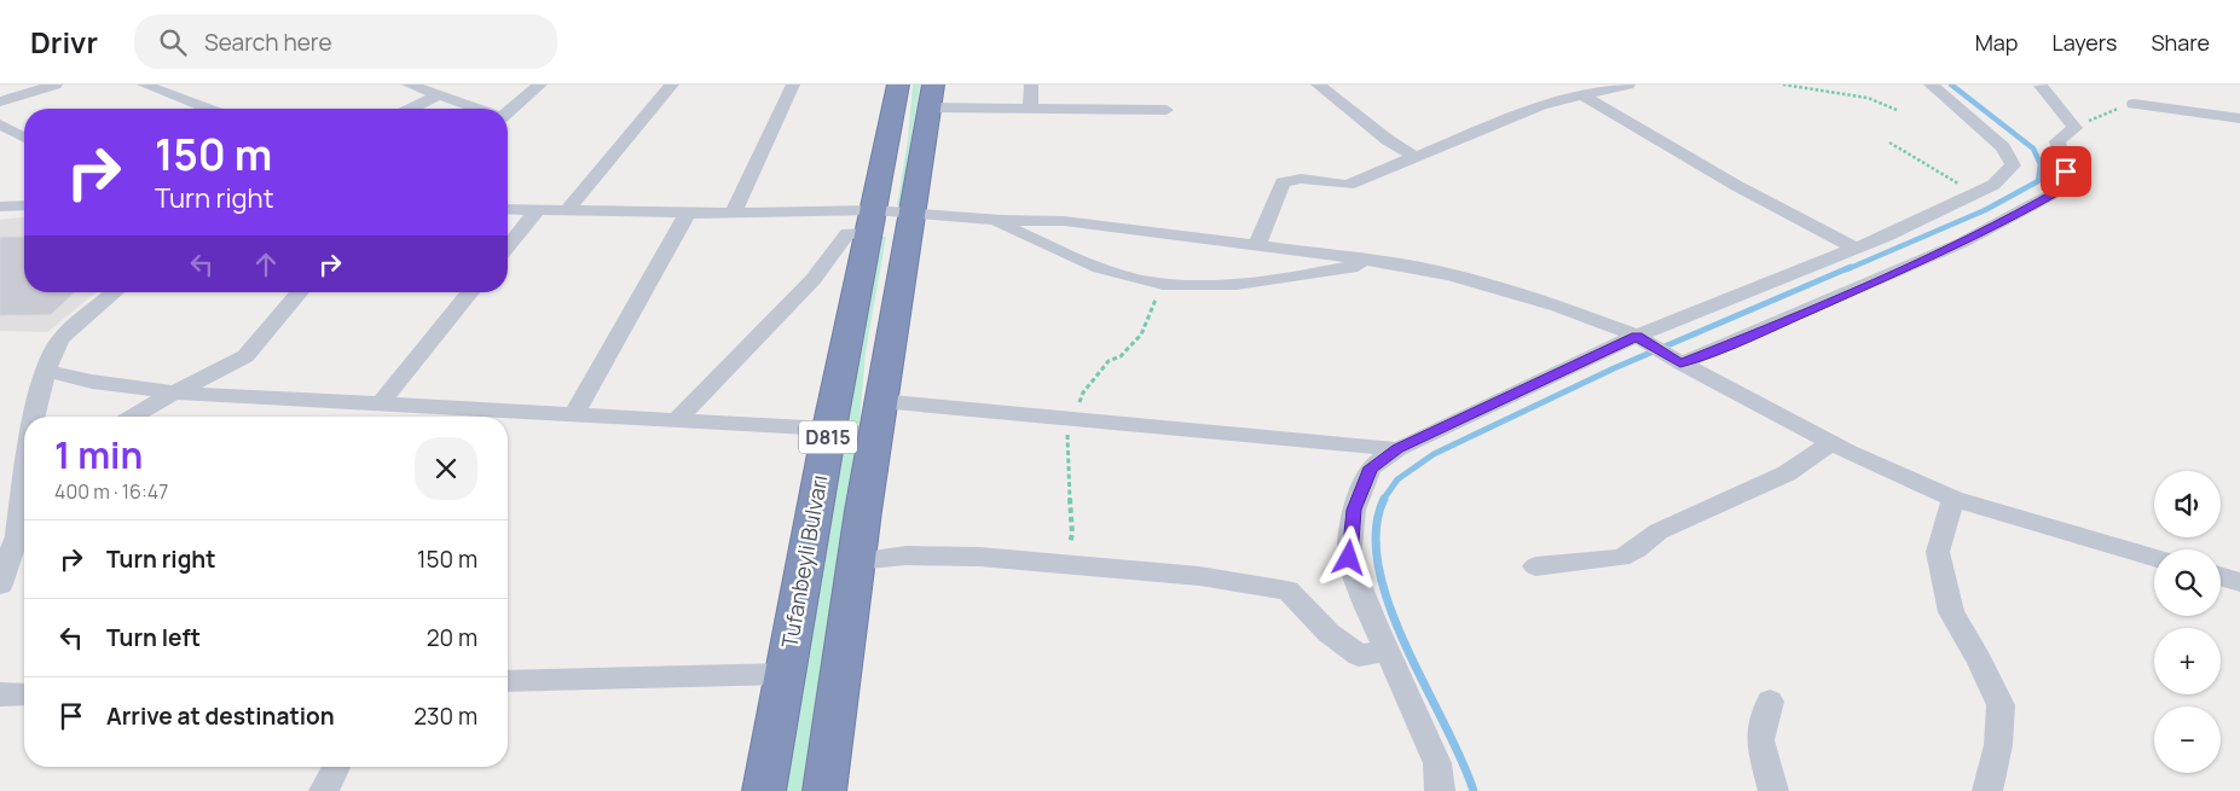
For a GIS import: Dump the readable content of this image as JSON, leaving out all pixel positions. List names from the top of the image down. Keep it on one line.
{"streets":{"highway":["D815","Tufanbeyli Bulvarı"]},"page":{"header":"Drivr","search":"Search here","nav":["Map","Layers","Share"],"turn":["150 m","Turn right"],"heading":["1 min","400 m · 16:47"],"map_buttons":["+","−"],"list":[{"name":"Turn right","value":"150 m"},{"name":"Turn left","value":"20 m"},{"name":"Arrive at destination","value":"230 m"}]}}
